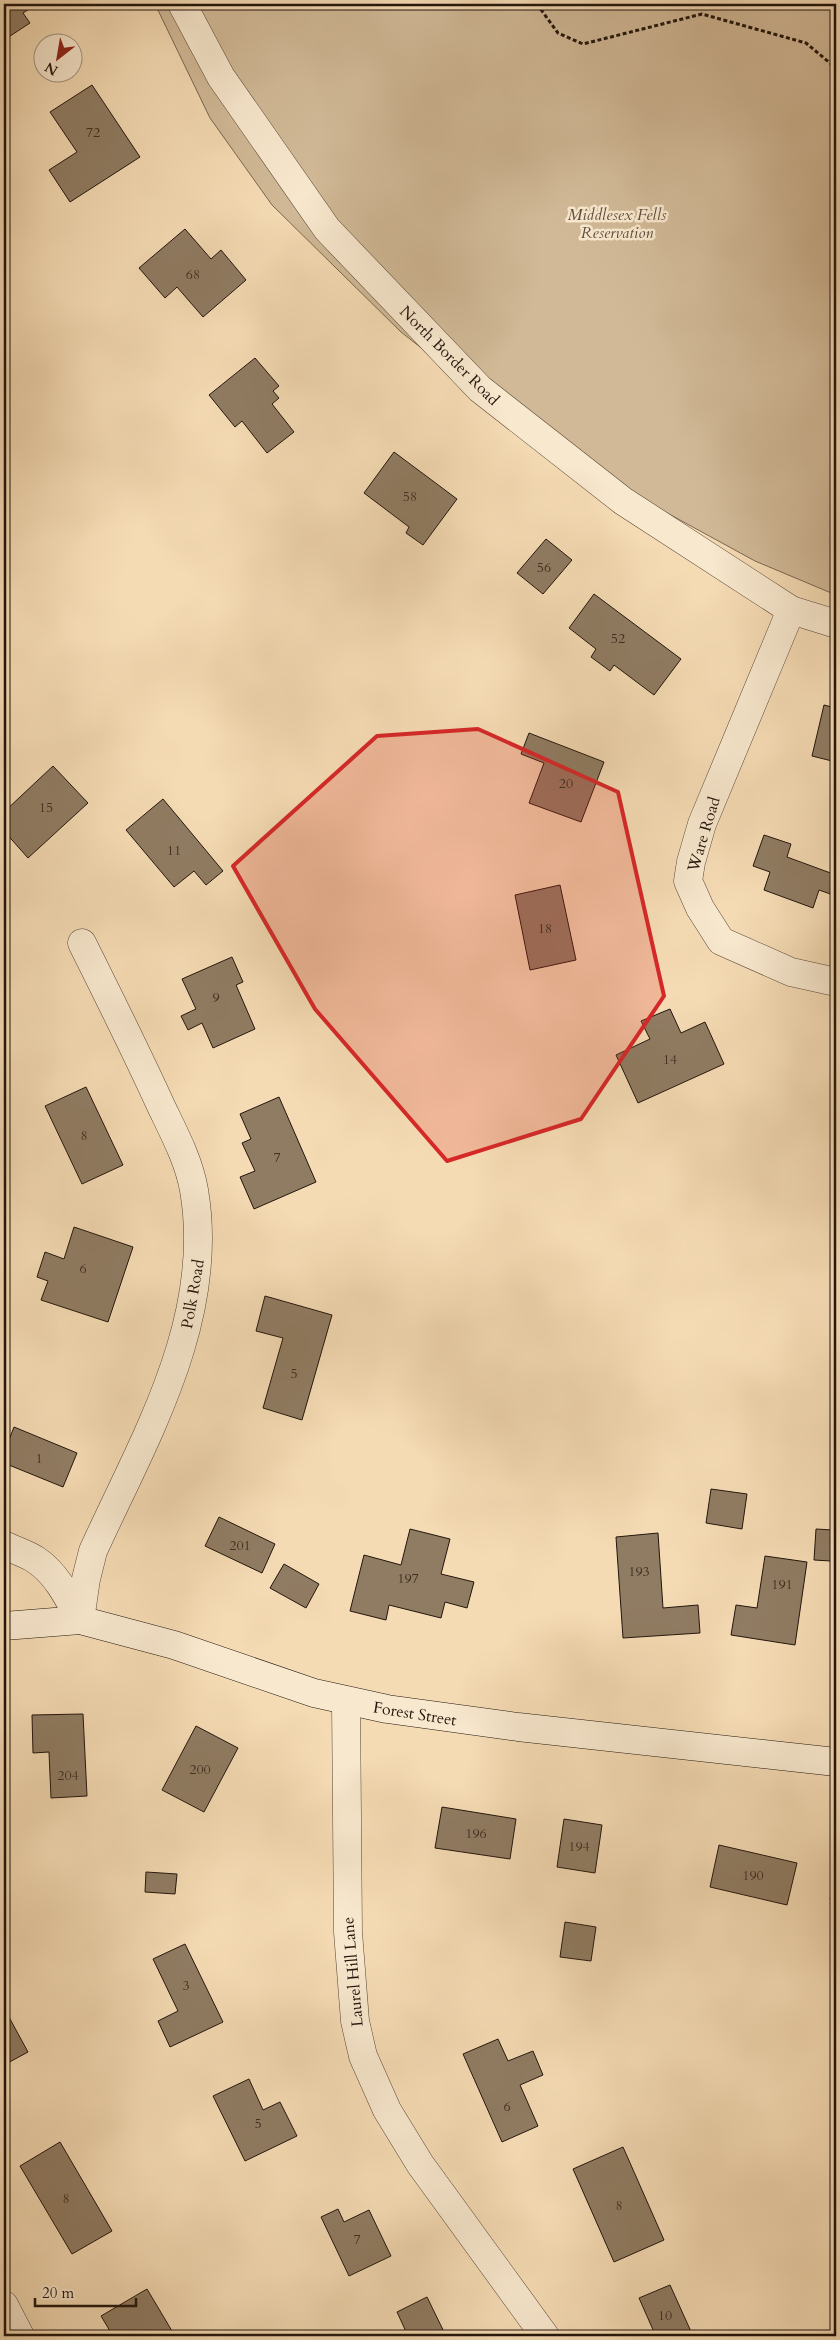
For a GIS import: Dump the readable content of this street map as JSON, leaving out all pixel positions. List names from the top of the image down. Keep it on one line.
{"streets":{"street":["North Border Road","Ware Road","Polk Road","Forest Street","Laurel Hill Lane"]},"crossings":[["North Border Road","Ware Road"],["Polk Road","Forest Street"],["Forest Street","Laurel Hill Lane"]],"parks":["Middlesex Fells Reservation"],"house_numbers":["72","68","58","56","52","20","15","11","18","9","14","8","7","6","5","1","201","193","197","191","200","204","196","194","190","3","6","5","8","8","7","10"],"scale_bar":"20 m","north":"bottom left"}
